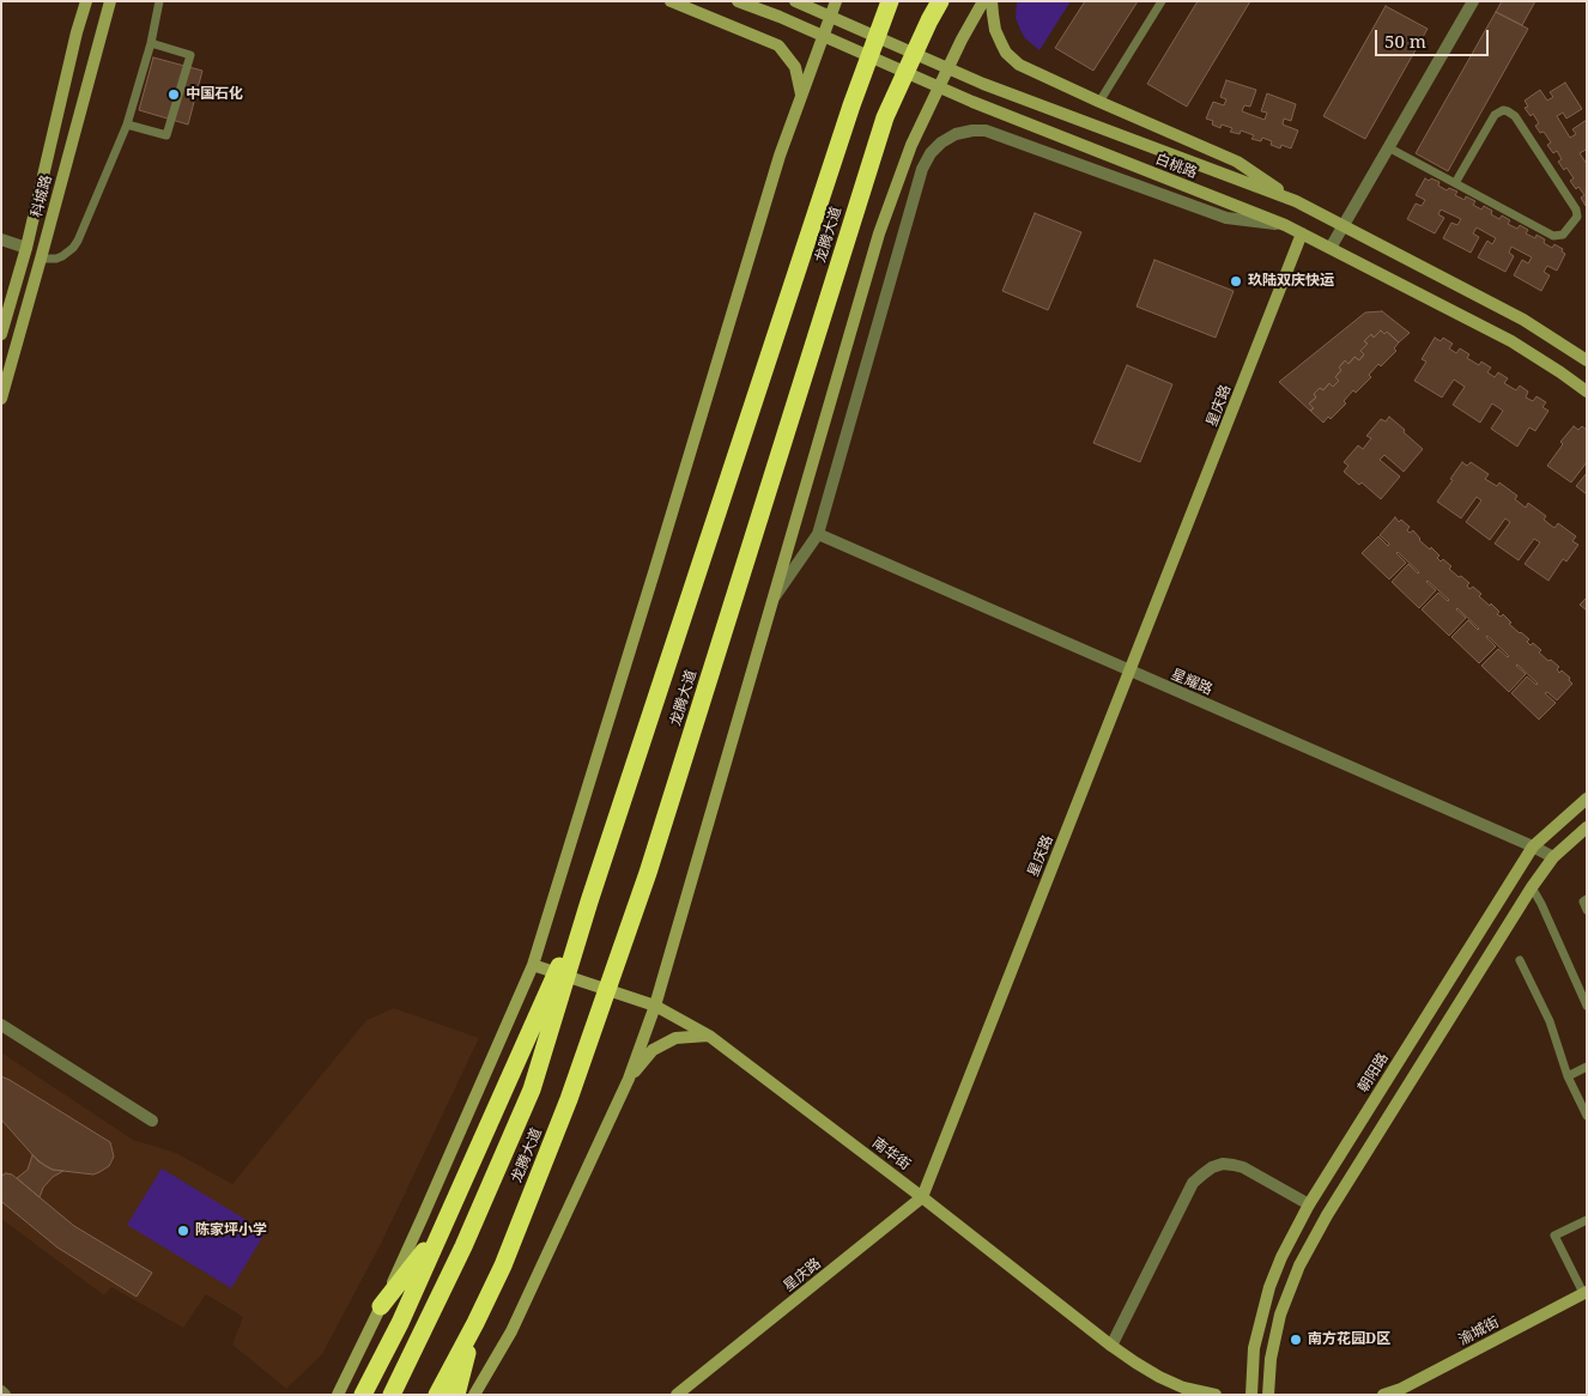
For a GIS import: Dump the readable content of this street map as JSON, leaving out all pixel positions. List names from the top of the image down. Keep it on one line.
{"streets":{"highway":["龙腾大道"],"main road":["白桃路","科城路","星庆路","朝阳路","南华街","渝城街"],"street":["星耀路"]},"crossings":[["白桃路","星庆路"],["星庆路","星耀路"],["星庆路","南华街"],["星耀路","朝阳路"]],"places":["中国石化","玖陆双庆快运","陈家坪小学","南方花园D区"],"scale_bar":"50 m"}
